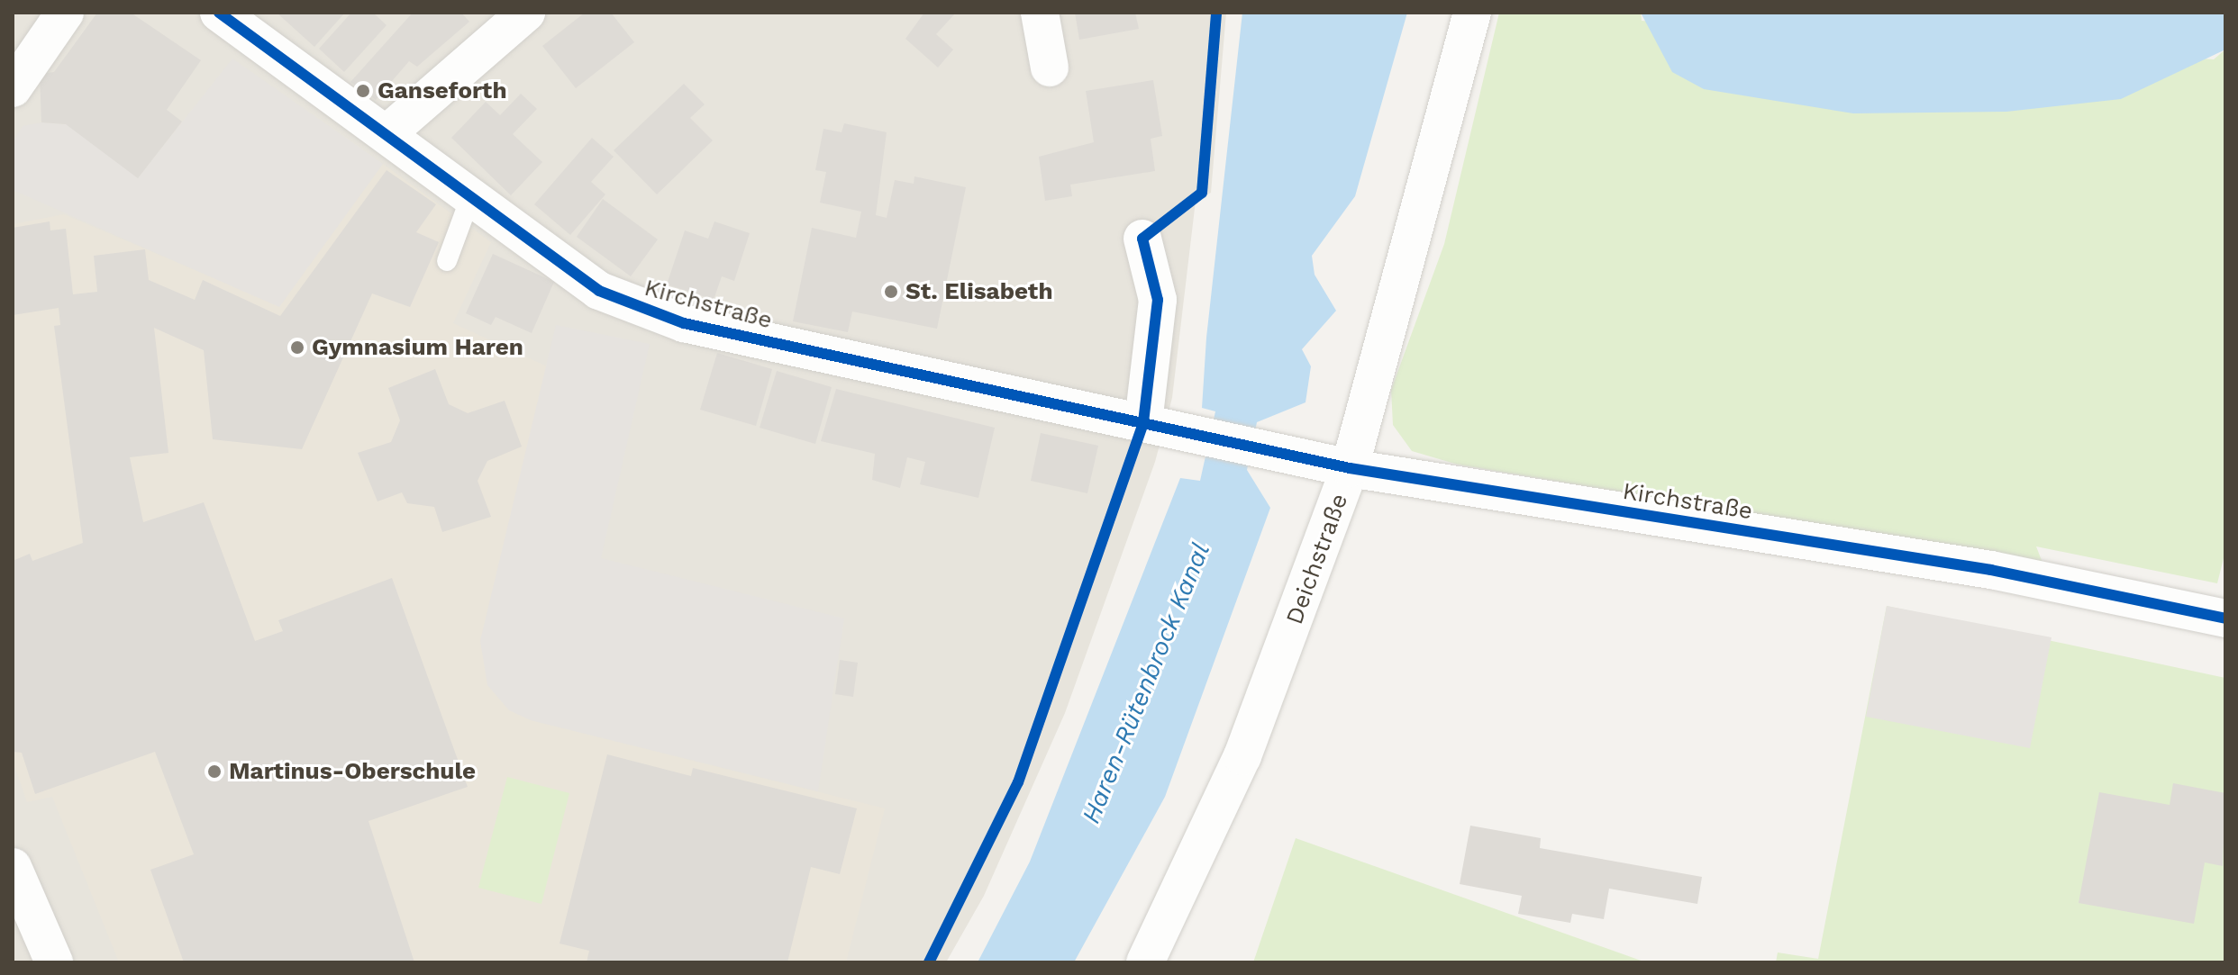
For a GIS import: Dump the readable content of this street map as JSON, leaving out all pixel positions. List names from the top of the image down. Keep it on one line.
{"streets":{"street":["Kirchstraße","Deichstraße"]},"crossings":[["Kirchstraße","Deichstraße"]],"water":["Haren-Rütenbrock Kanal"],"places":["Ganseforth","St. Elisabeth","Gymnasium Haren","Martinus-Oberschule"]}
